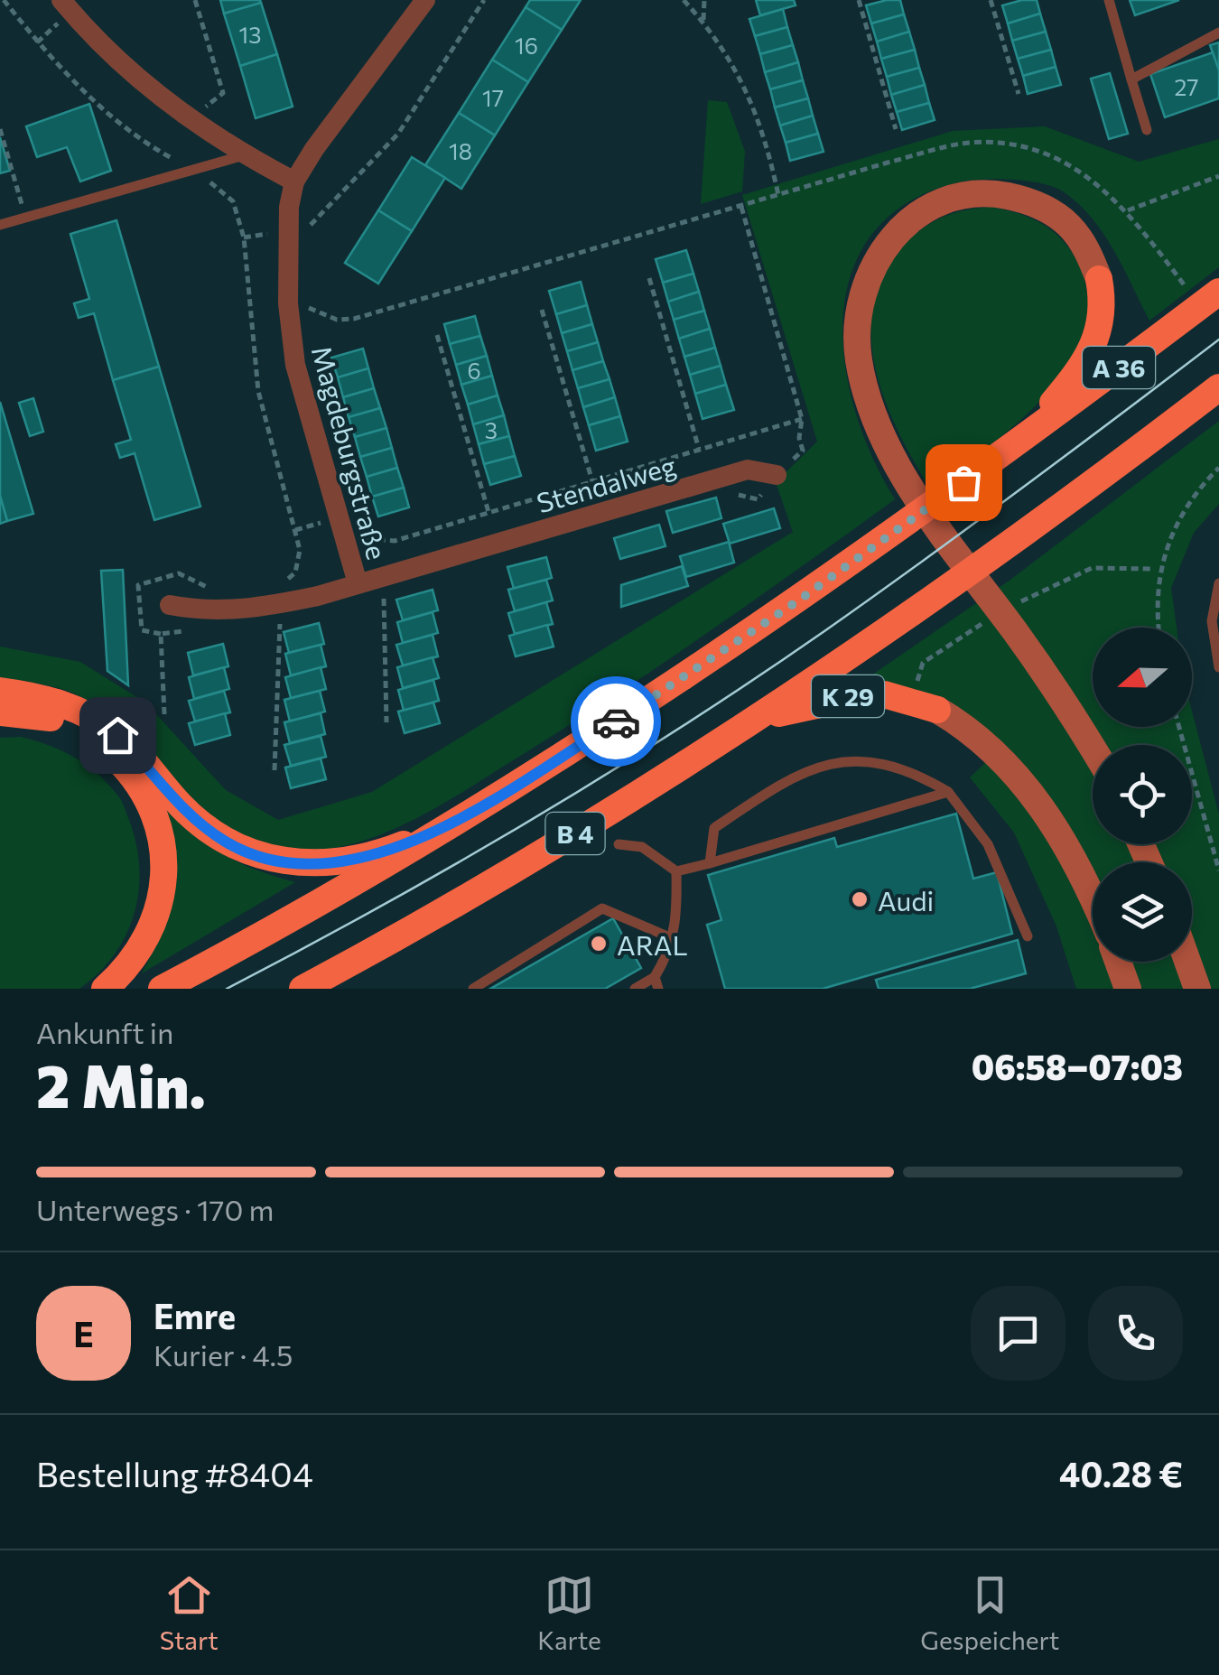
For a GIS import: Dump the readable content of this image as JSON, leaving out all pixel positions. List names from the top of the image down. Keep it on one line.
{"streets":{"highway":["A 36","K 29","B 4"],"street":["Magdeburgstraße","Stendalweg"]},"crossings":[["A 36","B 4"],["Magdeburgstraße","Stendalweg"],["K 29","B 4"]],"places":["Audi","ARAL"],"house_numbers":["13","16","27","17","18","6","3"],"north":"left","page":{"heading":["2 Min.","Ankunft in","06:58–07:03"],"panel":["Emre","Kurier · 4.5","Bestellung #8404","40.28 €"],"bar":"Unterwegs · 170 m","round":"E","tabs":["Start","Karte","Gespeichert"]}}
